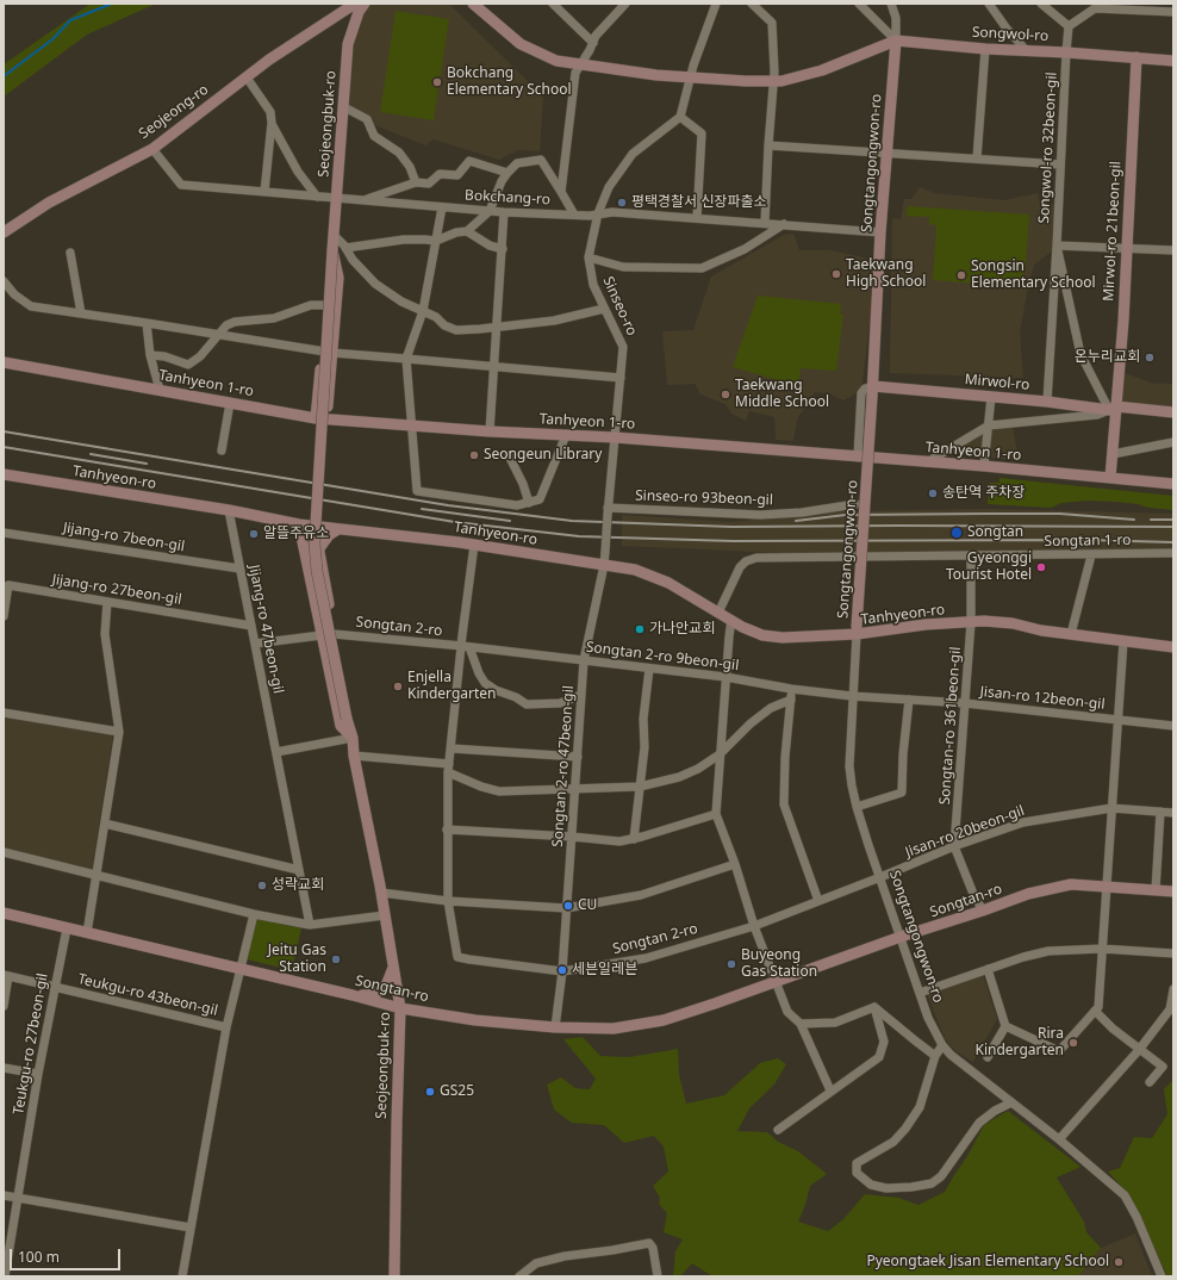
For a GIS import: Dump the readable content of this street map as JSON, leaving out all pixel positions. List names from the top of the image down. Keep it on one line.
{"streets":{"street":["Songwol-ro","Seojeong-ro","Seojeongbuk-ro","Songwol-ro 32beon-gil","Songtangongwon-ro","Bokchang-ro","Mirwol-ro 21beon-gil","Sinseo-ro","Mirwol-ro","Tanhyeon 1-ro","Tanhyeon-ro","Sinseo-ro 93beon-gil","Jijang-ro 7beon-gil","Songtan 1-ro","Jijang-ro 27beon-gil","Songtan 2-ro","Jijang-ro 47beon-gil","Songtan 2-ro 9beon-gil","Jisan-ro 12beon-gil","Songtan-ro 361beon-gil","Songtan 2-ro 47beon-gil","Jisan-ro 20beon-gil","Songtan-ro","Teukgu-ro 43beon-gil","Teukgu-ro 27beon-gil"]},"crossings":[["Songwol-ro","Songwol-ro 32beon-gil"],["Songwol-ro","Songtangongwon-ro"],["Songwol-ro","Mirwol-ro 21beon-gil"],["Seojeong-ro","Bokchang-ro"],["Seojeongbuk-ro","Bokchang-ro"],["Seojeongbuk-ro","Songtan-ro"],["Songtangongwon-ro","Bokchang-ro"],["Songtangongwon-ro","Mirwol-ro"],["Songtangongwon-ro","Tanhyeon-ro"],["Songtangongwon-ro","Songtan 2-ro"],["Songtangongwon-ro","Songtan 2-ro 9beon-gil"],["Songtangongwon-ro","Jisan-ro 12beon-gil"],["Songtangongwon-ro","Jisan-ro 20beon-gil"],["Songtangongwon-ro","Songtan-ro"],["Bokchang-ro","Sinseo-ro"],["Mirwol-ro 21beon-gil","Mirwol-ro"],["Sinseo-ro","Tanhyeon 1-ro"],["Sinseo-ro","Tanhyeon-ro"],["Sinseo-ro","Sinseo-ro 93beon-gil"],["Sinseo-ro","Songtan 2-ro 47beon-gil"],["Tanhyeon-ro","Songtan 1-ro"],["Tanhyeon-ro","Songtan 2-ro"],["Tanhyeon-ro","Jijang-ro 47beon-gil"],["Tanhyeon-ro","Songtan-ro 361beon-gil"],["Tanhyeon-ro","Songtan 2-ro 47beon-gil"],["Jijang-ro 7beon-gil","Jijang-ro 47beon-gil"],["Jijang-ro 27beon-gil","Jijang-ro 47beon-gil"],["Songtan 2-ro","Songtan 2-ro 9beon-gil"],["Songtan 2-ro","Songtan 2-ro 47beon-gil"],["Songtan 2-ro","Jisan-ro 20beon-gil"],["Songtan 2-ro 9beon-gil","Jisan-ro 12beon-gil"],["Songtan 2-ro 9beon-gil","Songtan 2-ro 47beon-gil"],["Jisan-ro 12beon-gil","Songtan-ro 361beon-gil"],["Songtan-ro 361beon-gil","Jisan-ro 20beon-gil"],["Songtan-ro 361beon-gil","Songtan-ro"],["Songtan-ro","Teukgu-ro 27beon-gil"],["Teukgu-ro 43beon-gil","Teukgu-ro 27beon-gil"]],"places":["Bokchang Elementary School","평택경찰서 신장파출소","Taekwang High School","Songsin Elementary School","온누리교회","Taekwang Middle School","Seongeun Library","송탄역 주차장","Songtan","알뜰주유소","Gyeonggi Tourist Hotel","가나안교회","Enjella Kindergarten","성락교회","CU","Jeitu Gas Station","Buyeong Gas Station","세븐일레븐","Rira Kindergarten","GS25","Pyeongtaek Jisan Elementary School"],"scale_bar":"100 m"}
